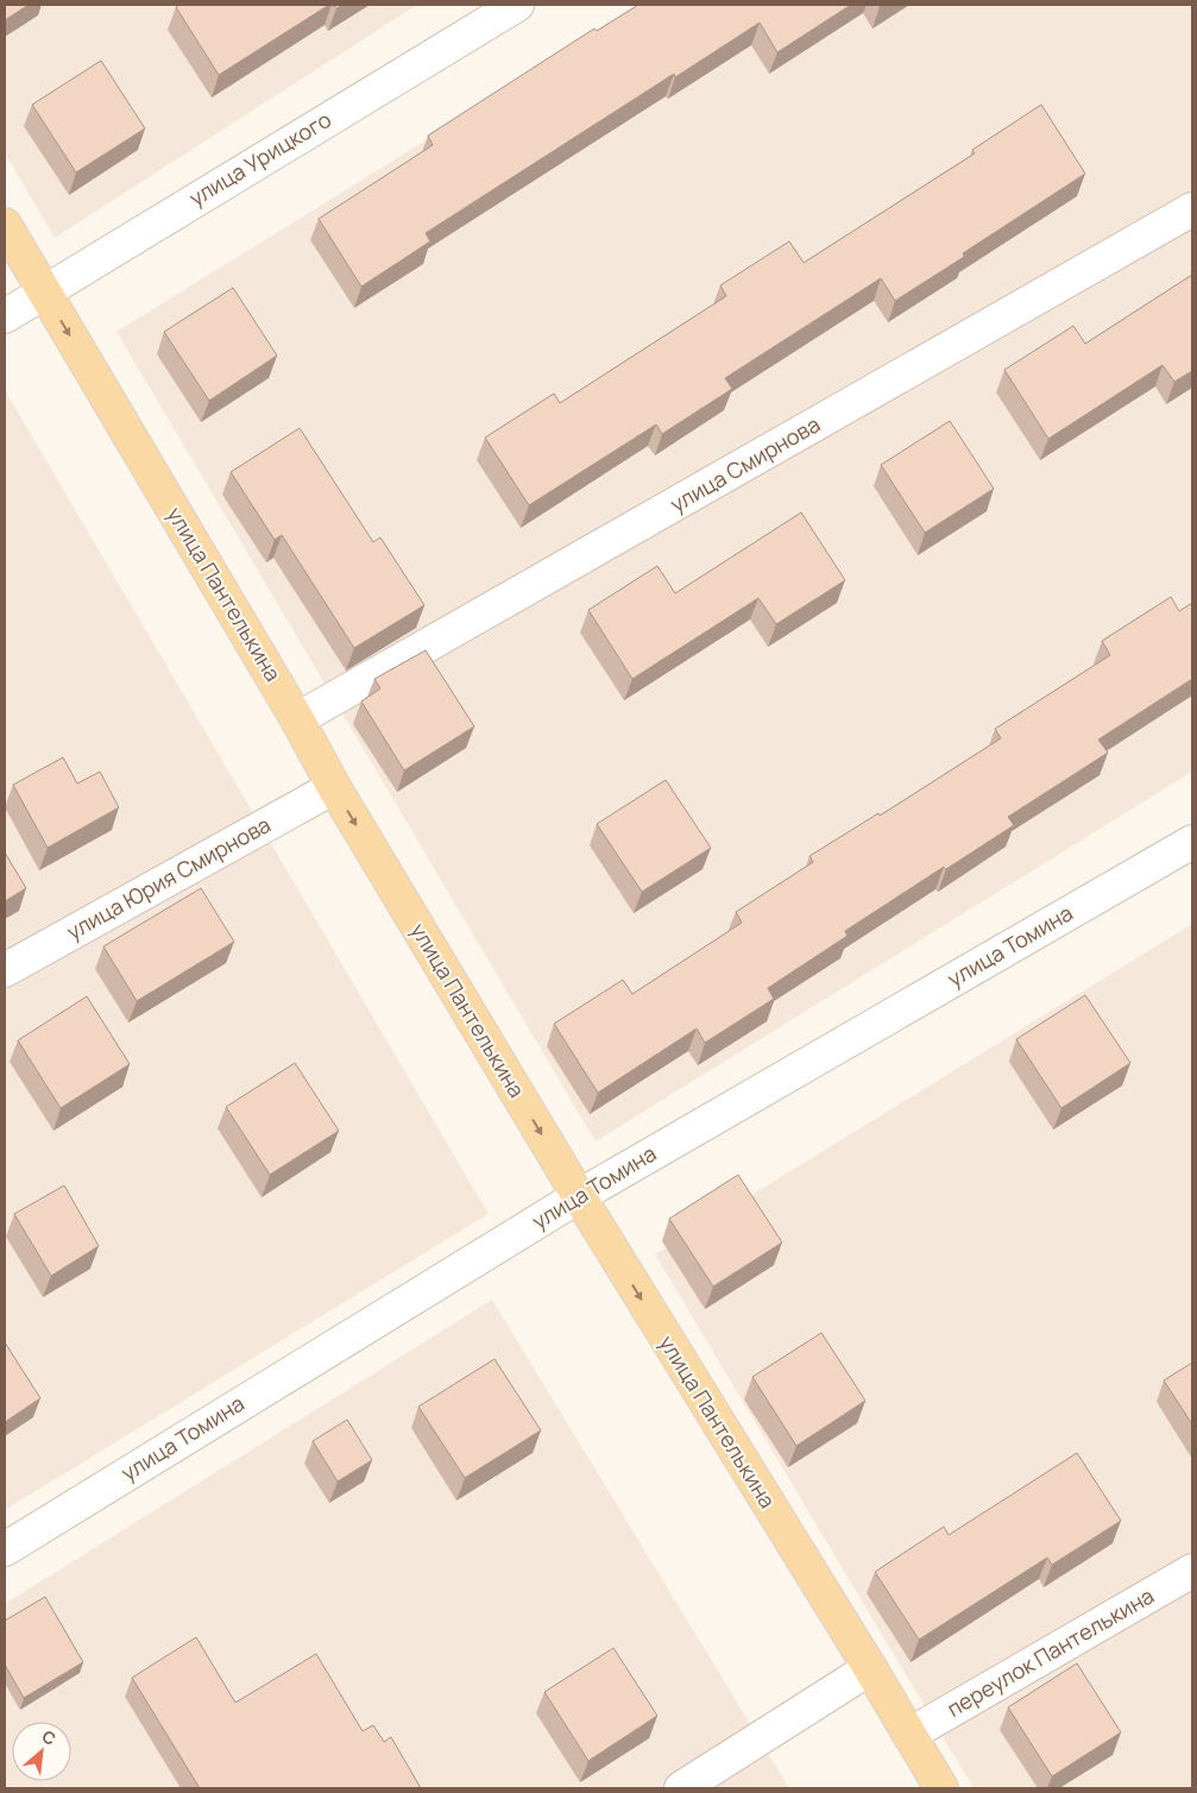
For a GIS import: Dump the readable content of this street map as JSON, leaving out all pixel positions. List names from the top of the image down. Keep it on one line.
{"streets":{"main road":["улица Пантелькина"],"street":["улица Урицкого","улица Смирнова","улица Юрия Смирнова","улица Томина","переулок Пантелькина"]},"crossings":[["улица Урицкого","улица Пантелькина"],["улица Смирнова","улица Пантелькина"],["улица Пантелькина","улица Юрия Смирнова"],["улица Пантелькина","улица Томина"],["улица Пантелькина","переулок Пантелькина"]],"one_way":["улица Пантелькина"],"north":"top right"}
